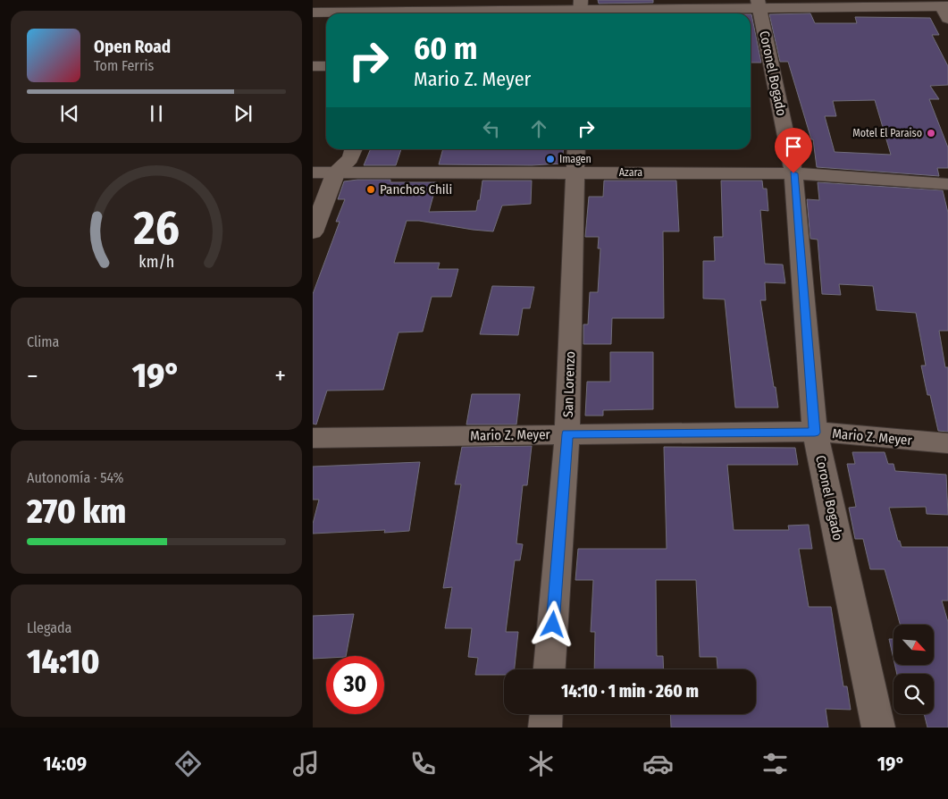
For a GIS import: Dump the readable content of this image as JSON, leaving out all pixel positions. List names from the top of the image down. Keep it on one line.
{"streets":{"street":["Coronel Bogado","Azara","San Lorenzo","Mario Z. Meyer"]},"crossings":[["Coronel Bogado","Azara"],["Coronel Bogado","Mario Z. Meyer"],["Azara","San Lorenzo"],["San Lorenzo","Mario Z. Meyer"]],"places":["Motel El Paraiso","Imagen","Panchos Chili"],"north":"bottom right","page":{"turn":["60 m","Mario Z. Meyer"],"song":["Open Road","Tom Ferris"],"tile":["Clima",["Autonomía · 54%","270 km"],["Llegada","14:10"]],"heat":["−","19°","+"],"limit":"30","trip":"14:10 · 1 min · 260 m","tabs":["14:09","19°"],"gauge":["26","km/h"]}}
